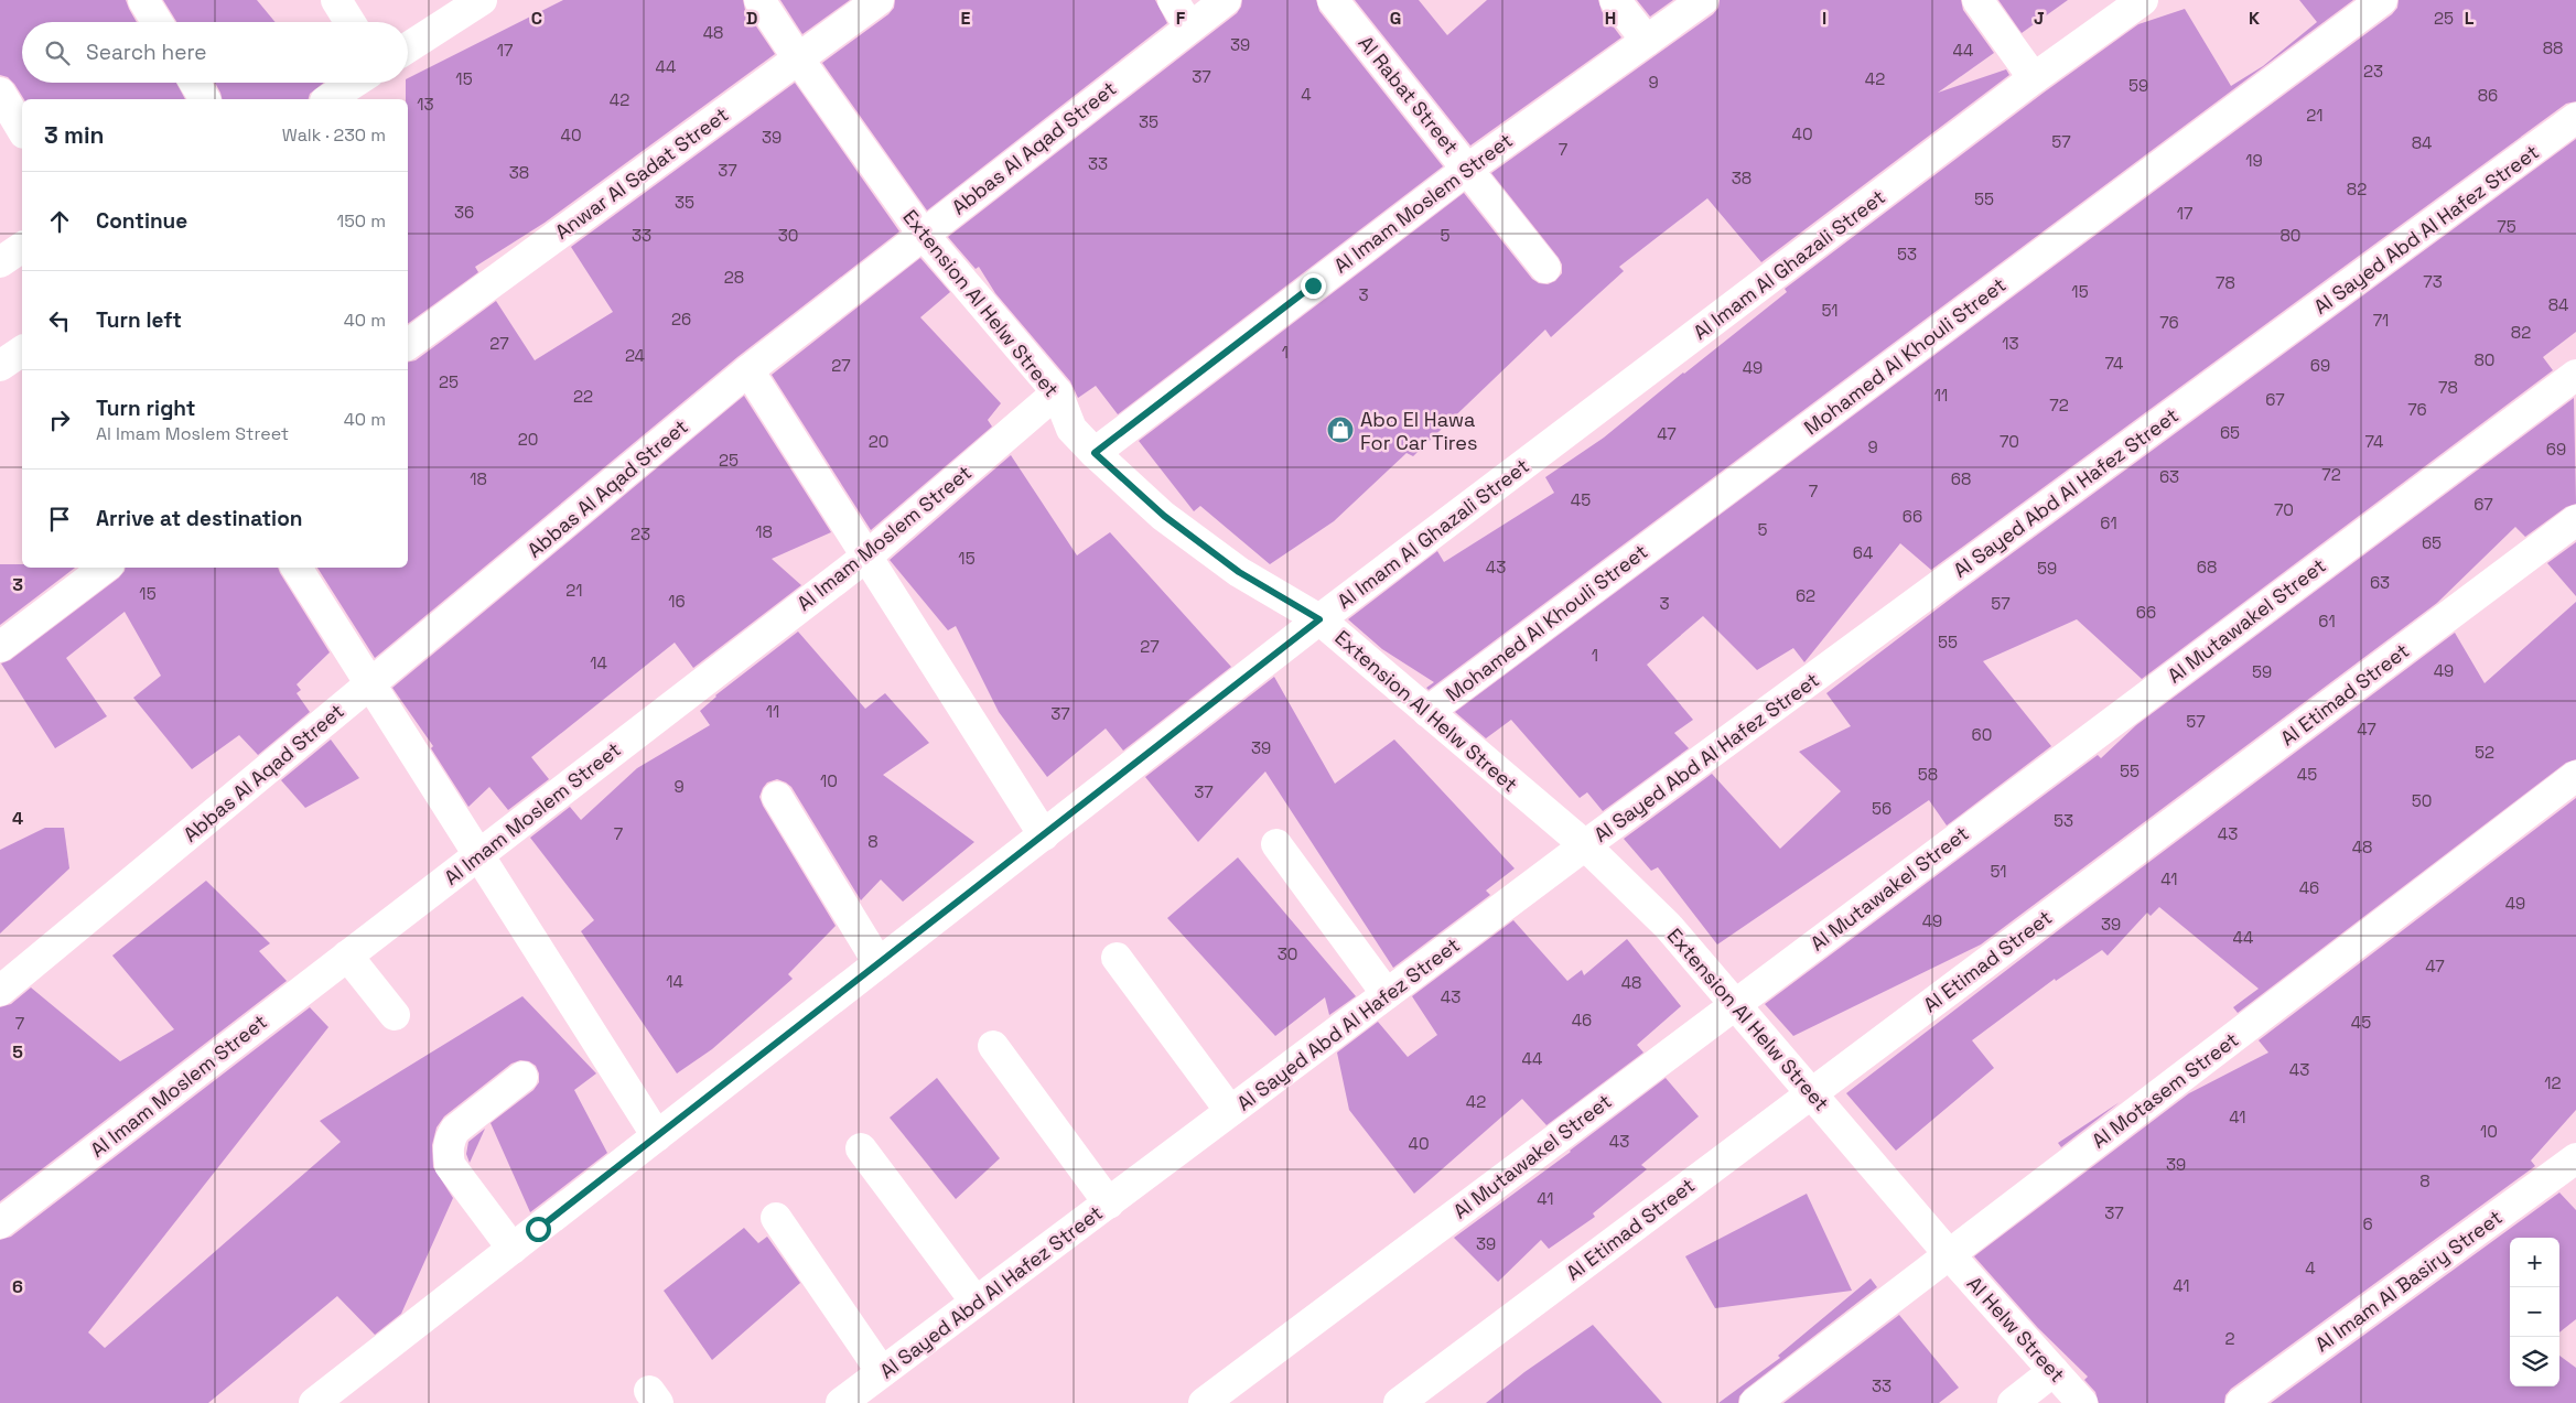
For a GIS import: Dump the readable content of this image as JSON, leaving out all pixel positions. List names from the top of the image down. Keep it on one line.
{"streets":{"street":["Al Rabat Street","Abbas Al Aqad Street","Anwar Al Sadat Street","Al Imam Moslem Street","Al Sayed Abd Al Hafez Street","Al Imam Al Ghazali Street","Extension Al Helw Street","Mohamed Al Khouli Street","Al Mutawakel Street","Al Etimad Street","Al Motasem Street","Al Imam Al Basiry Street","Al Helw Street"]},"crossings":[["Al Rabat Street","Al Imam Moslem Street"],["Abbas Al Aqad Street","Extension Al Helw Street"],["Anwar Al Sadat Street","Extension Al Helw Street"],["Al Imam Moslem Street","Extension Al Helw Street"],["Al Sayed Abd Al Hafez Street","Extension Al Helw Street"],["Al Imam Al Ghazali Street","Extension Al Helw Street"],["Extension Al Helw Street","Mohamed Al Khouli Street"],["Extension Al Helw Street","Al Mutawakel Street"],["Extension Al Helw Street","Al Etimad Street"],["Extension Al Helw Street","Al Motasem Street"],["Extension Al Helw Street","Al Helw Street"],["Al Motasem Street","Al Helw Street"]],"places":{"shop":["Abo El Hawa For Car Tires"]},"house_numbers":["25","48","39","88","17","44","44","23","37","15","42","9","59","4","86","42","13","21","35","40","40","39","57","84","7","19","33","37","38","38","82","55","35","36","17","75","33","30","5","80","53","28","73","78","15","3","84","51","26","71","76","82","27","13","1","24","80","74","27","69","49","25","78","11","22","67","72","76","65","47","20","20","70","74","9","69","25","72","63","18","68","7","45","67","70","66","61","5","18","23","65","64","15","43","68","59","63","21","15","62","16","3","57","66","61","55","27","1","14","49","59","11","37","57","47","60","39","52","55","58","45","10","9","37","50","56","53","7","43","8","48","51","41","46","49","49","39","44","30","47","14","48","43","46","45","7","44","43","12","42","41","10","43","40","39","8","41","37","6","39","4","41","2","33"],"page":{"search":"Search here","heading":["3 min","Walk · 230 m"],"list":[["Continue","150 m"],["Turn left","40 m"],["Turn right","Al Imam Moslem Street","40 m"],"Arrive at destination"],"map_buttons":["+","−"]},"grid":{"columns":["C","D","E","F","G","H","I","J","K","L"],"rows":["3","4","5","6"]}}
